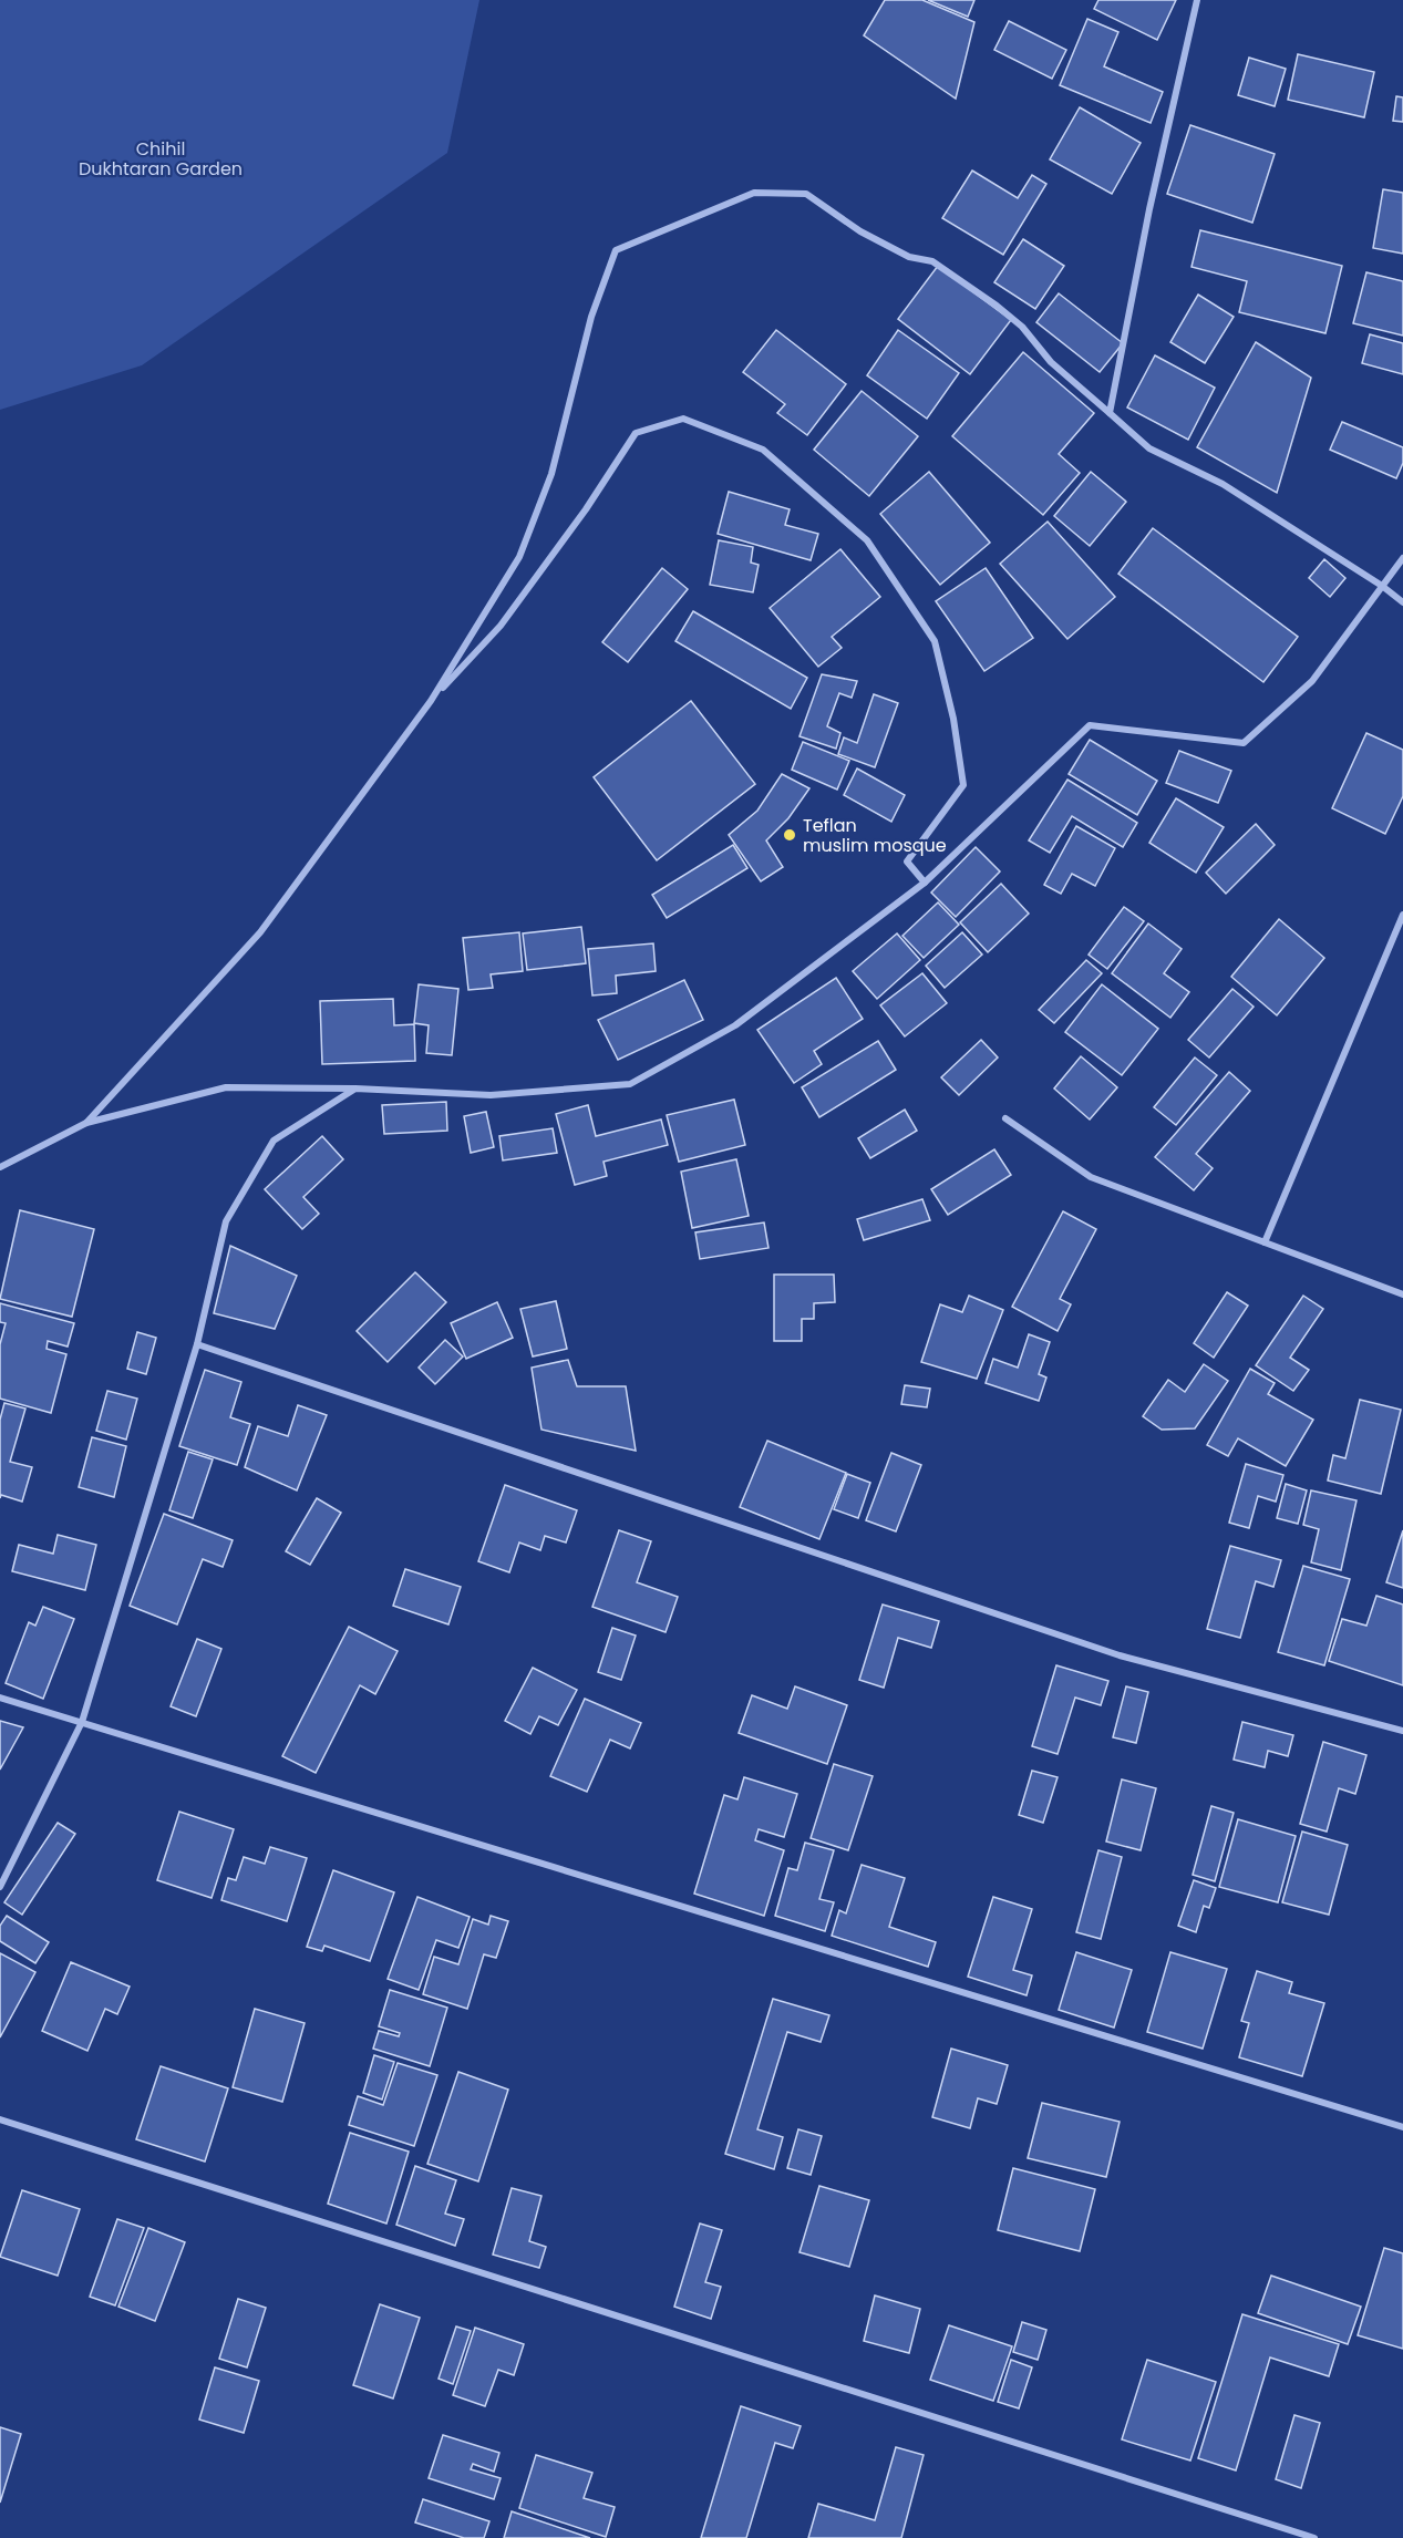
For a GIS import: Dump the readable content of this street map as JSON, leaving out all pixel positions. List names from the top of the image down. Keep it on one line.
{"parks":["Chihil Dukhtaran Garden"],"places":["Teflan muslim mosque"]}
